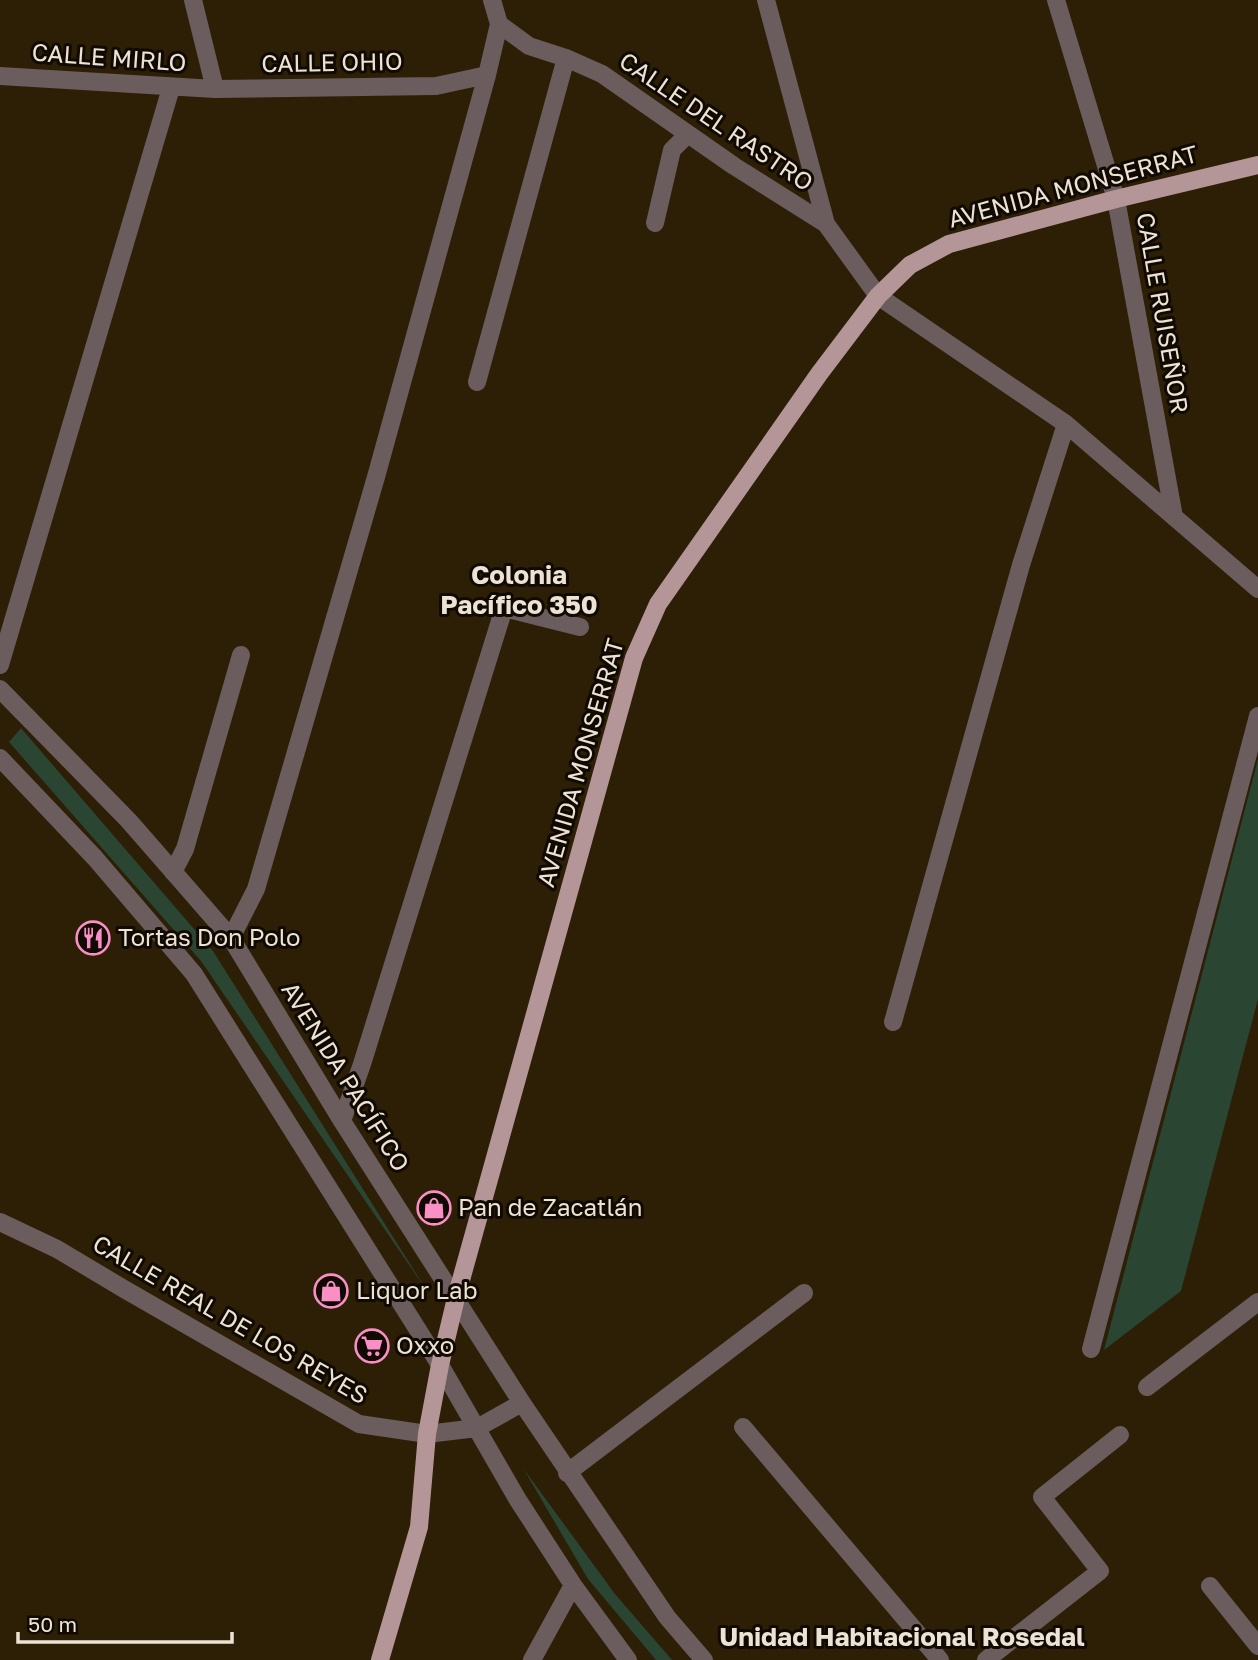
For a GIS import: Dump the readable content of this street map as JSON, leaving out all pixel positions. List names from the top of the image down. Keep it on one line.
{"streets":{"main road":["AVENIDA MONSERRAT"],"street":["CALLE MIRLO","CALLE OHIO","CALLE DEL RASTRO","CALLE RUISEÑOR","AVENIDA PACÍFICO","CALLE REAL DE LOS REYES"]},"crossings":[["CALLE MIRLO","CALLE OHIO"],["CALLE DEL RASTRO","AVENIDA MONSERRAT"],["AVENIDA MONSERRAT","CALLE RUISEÑOR"],["AVENIDA MONSERRAT","AVENIDA PACÍFICO"],["AVENIDA MONSERRAT","CALLE REAL DE LOS REYES"],["AVENIDA PACÍFICO","CALLE REAL DE LOS REYES"]],"districts":["Colonia Pacífico 350","Unidad Habitacional Rosedal"],"places":{"restaurant":["Tortas Don Polo"],"shop":["Pan de Zacatlán","Liquor Lab"],"supermarket":["Oxxo"]},"scale_bar":"50 m"}
